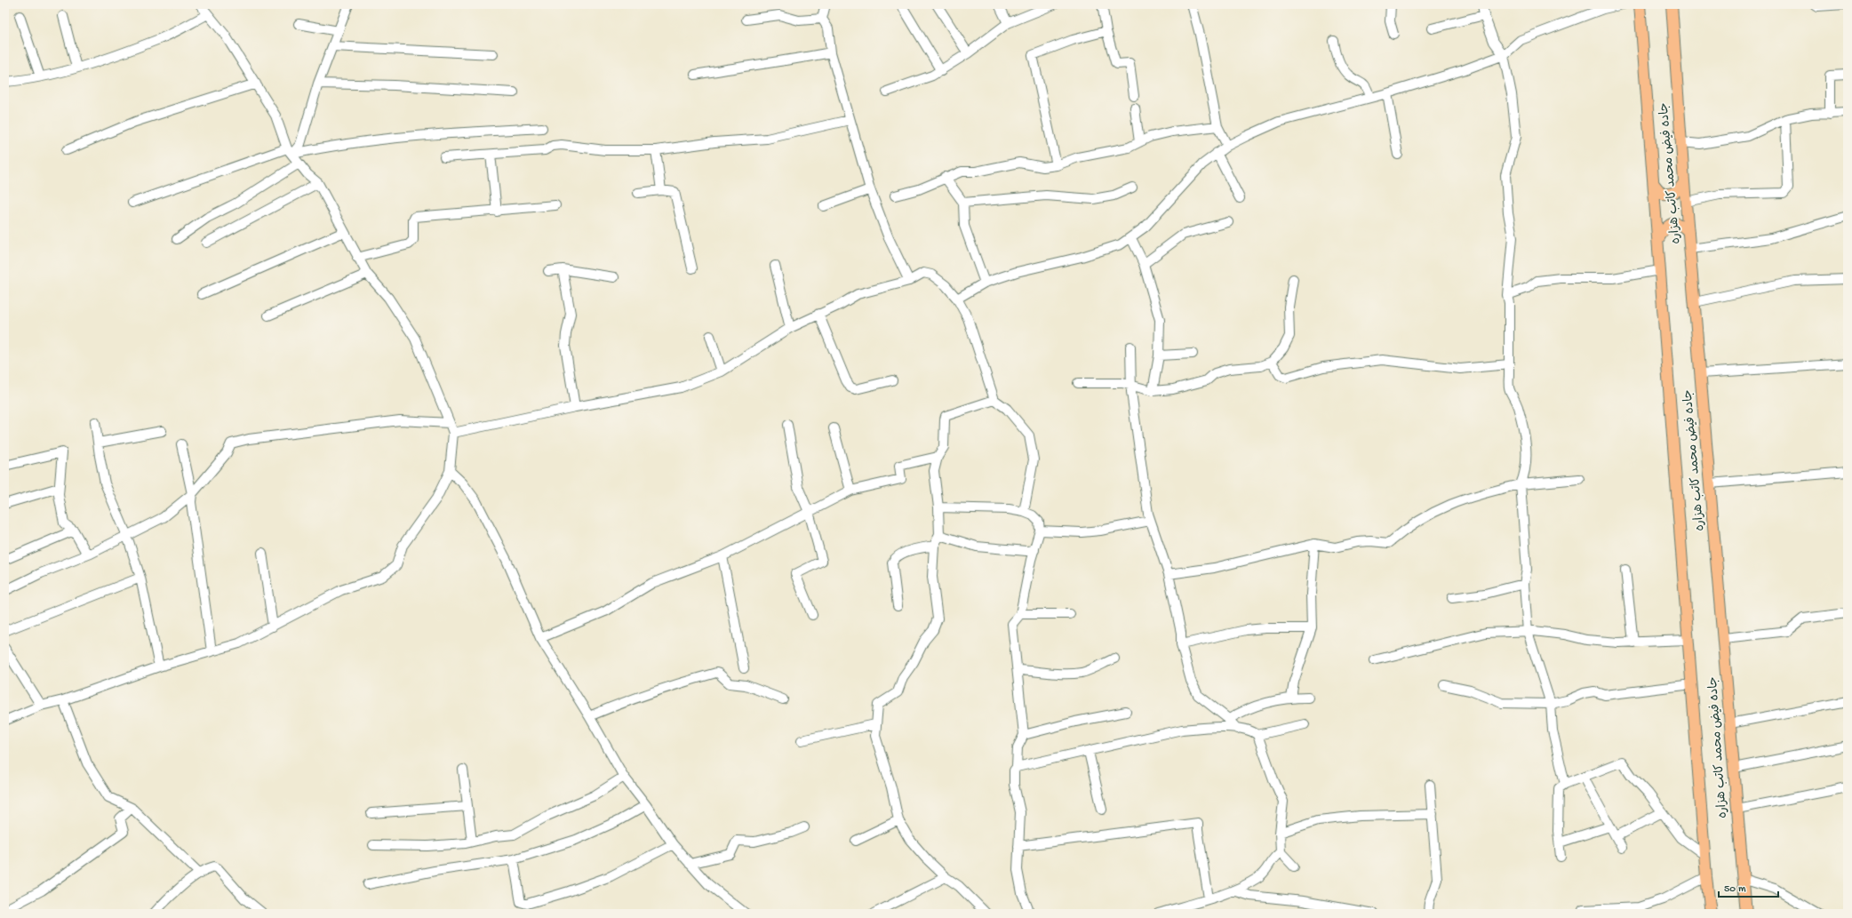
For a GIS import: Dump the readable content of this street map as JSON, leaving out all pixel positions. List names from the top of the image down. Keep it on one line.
{"streets":{"main road":["جاده فیض محمد کاتب هزاره"]},"scale_bar":"50 m"}
